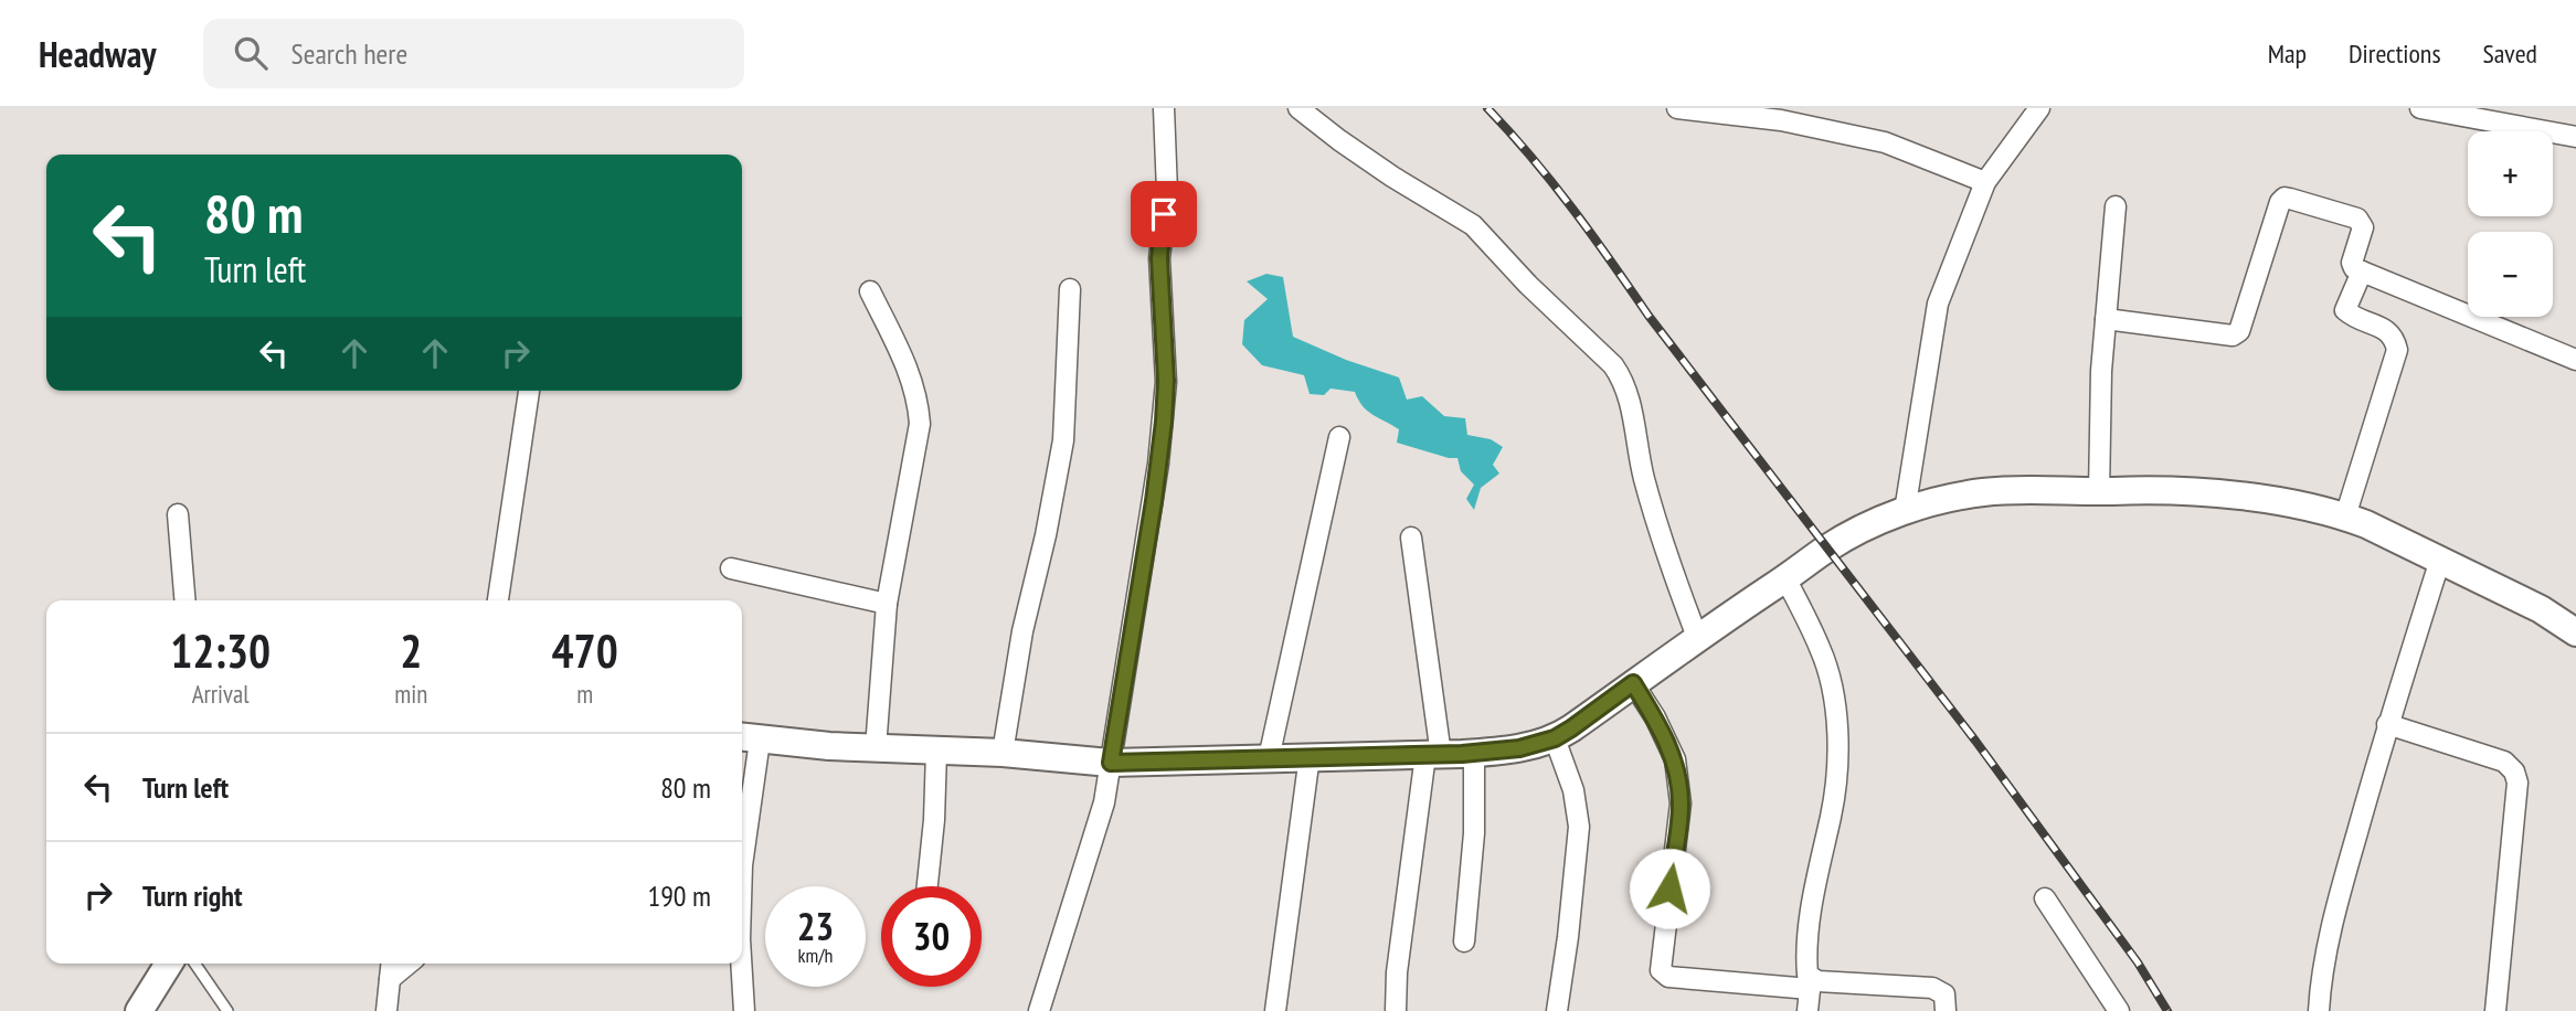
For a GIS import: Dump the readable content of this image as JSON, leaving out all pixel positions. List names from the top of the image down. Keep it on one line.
{"page":{"header":"Headway","search":"Search here","nav":["Map","Directions","Saved"],"map_buttons":["+","−"],"turn":["80 m","Turn left"],"eta":["12:30","Arrival","2","min","470","m"],"list":[{"name":"Turn left","value":"80 m"},{"name":"Turn right","value":"190 m"}],"speed":"23 km/h","limit":"30"}}
